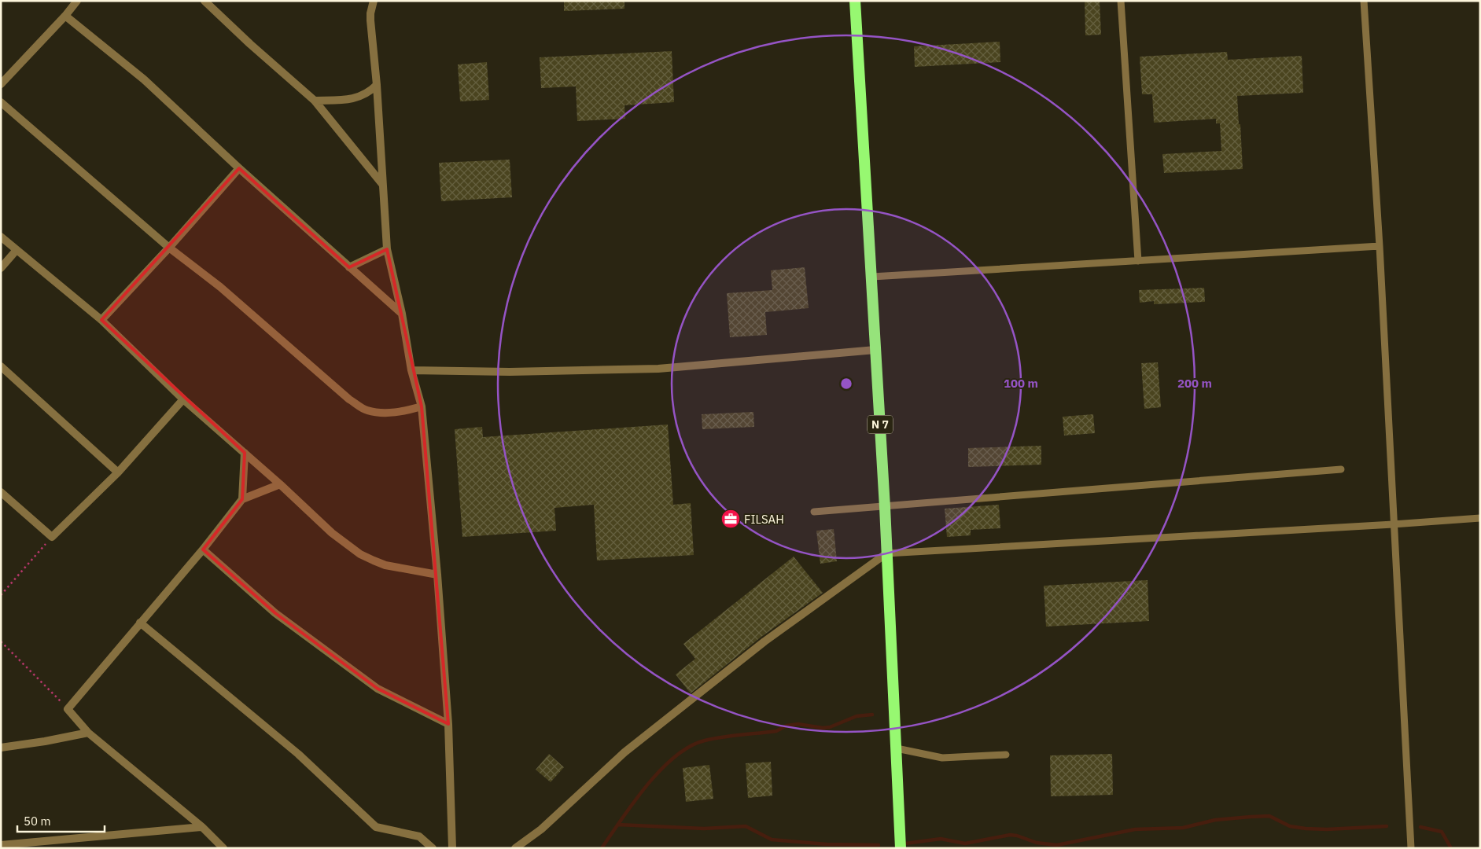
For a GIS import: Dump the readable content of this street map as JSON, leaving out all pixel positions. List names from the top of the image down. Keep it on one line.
{"streets":{"highway":["N 7"]},"places":{"office":["FILSAH"]},"scale_bar":"50 m","rings":["100 m","200 m"]}
